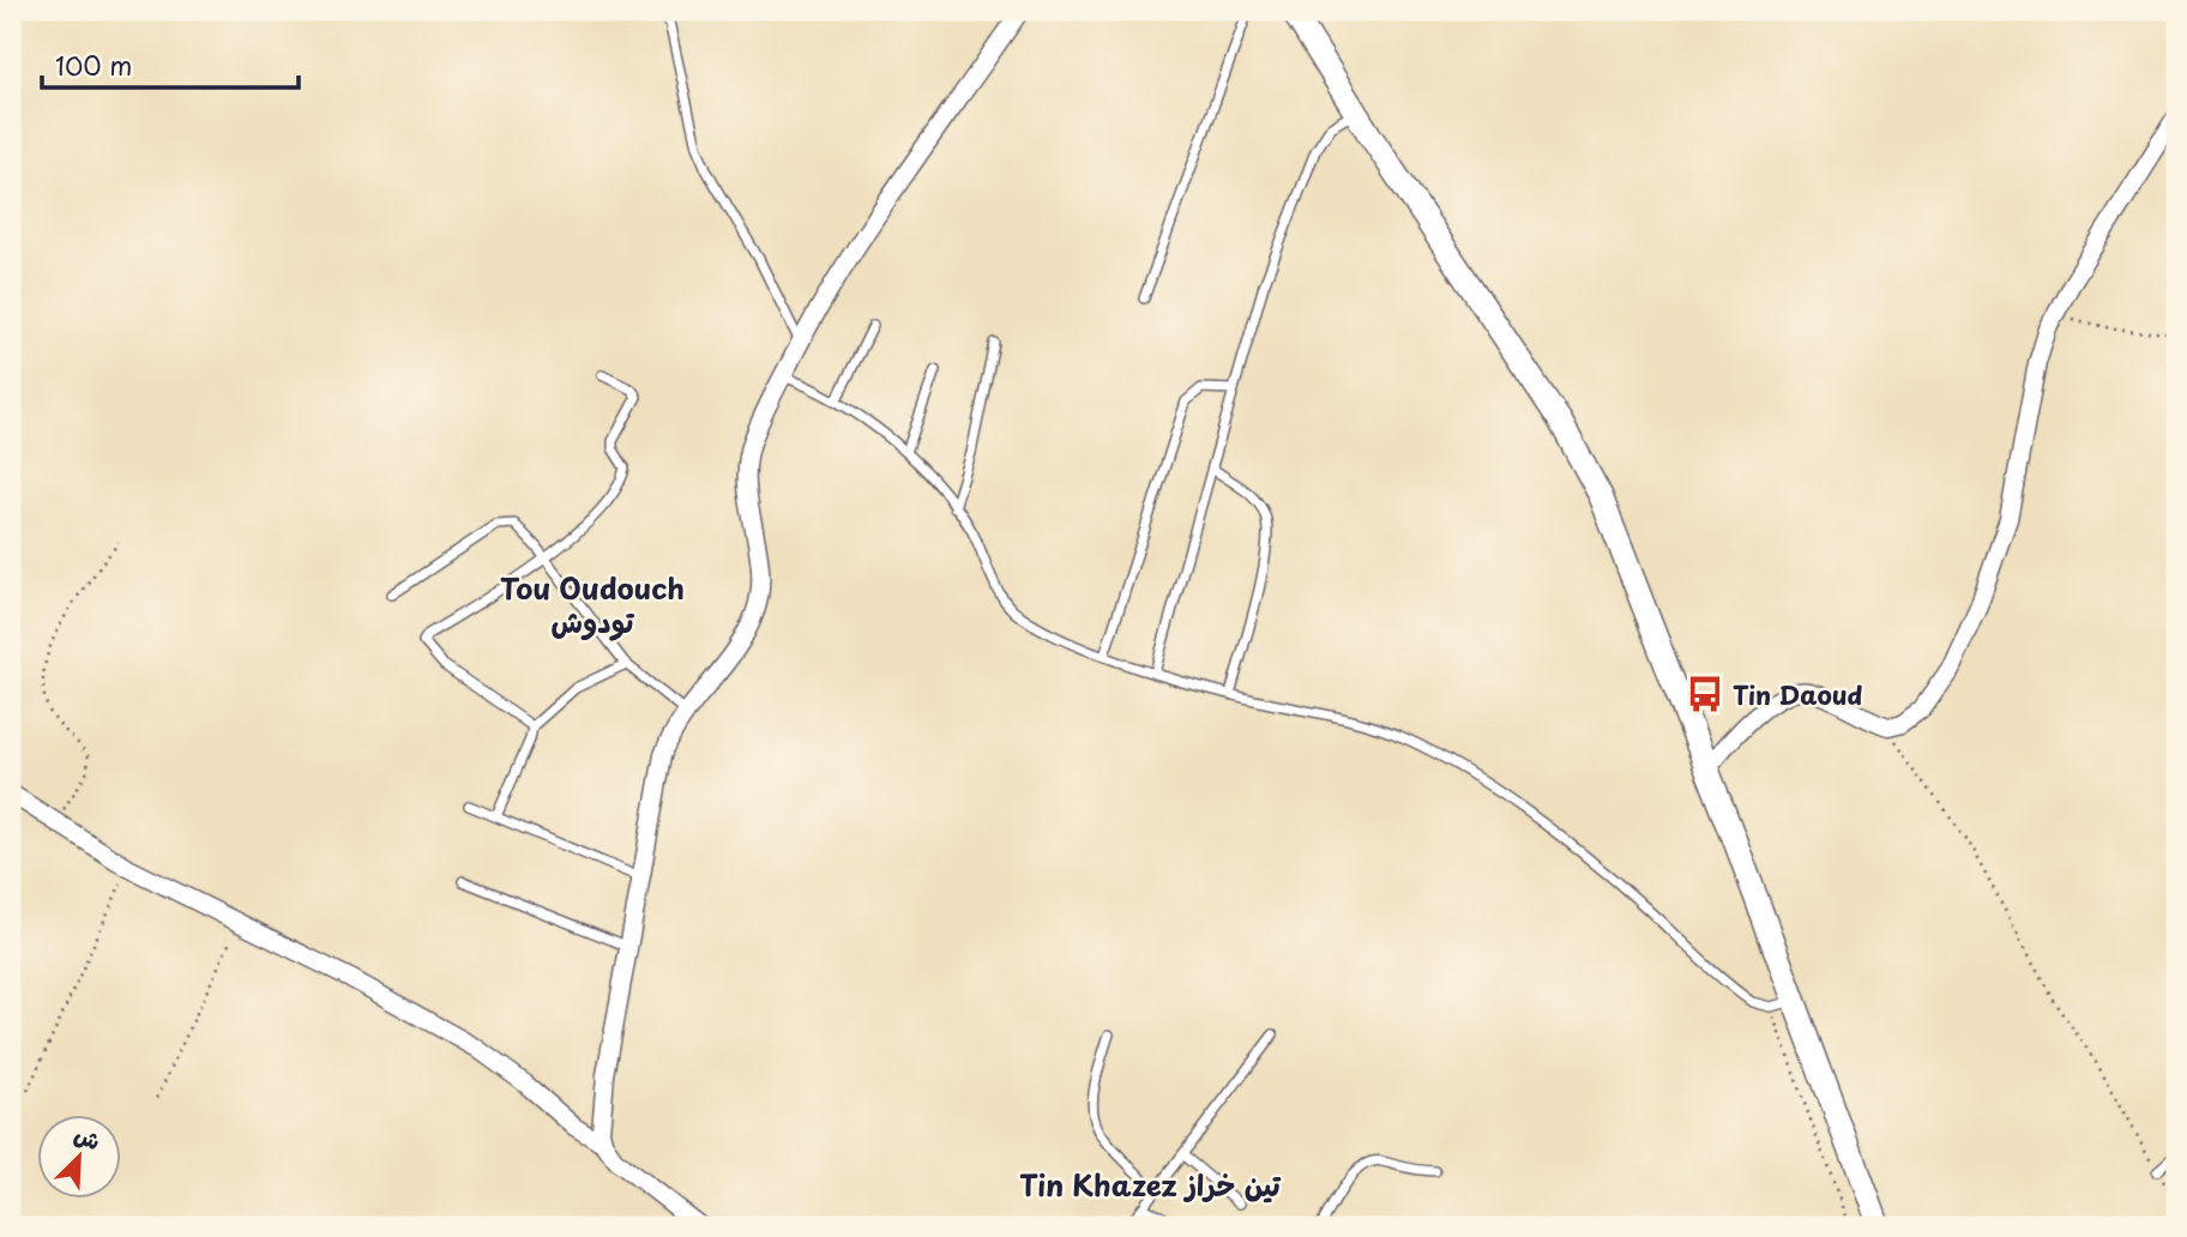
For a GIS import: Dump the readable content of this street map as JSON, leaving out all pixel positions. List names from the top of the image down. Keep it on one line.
{"districts":["Tou Oudouch تودوش","Tin Khazez تين خراز"],"places":{"bus stop":["Tin Daoud"]},"scale_bar":"100 m","north":"top right"}
